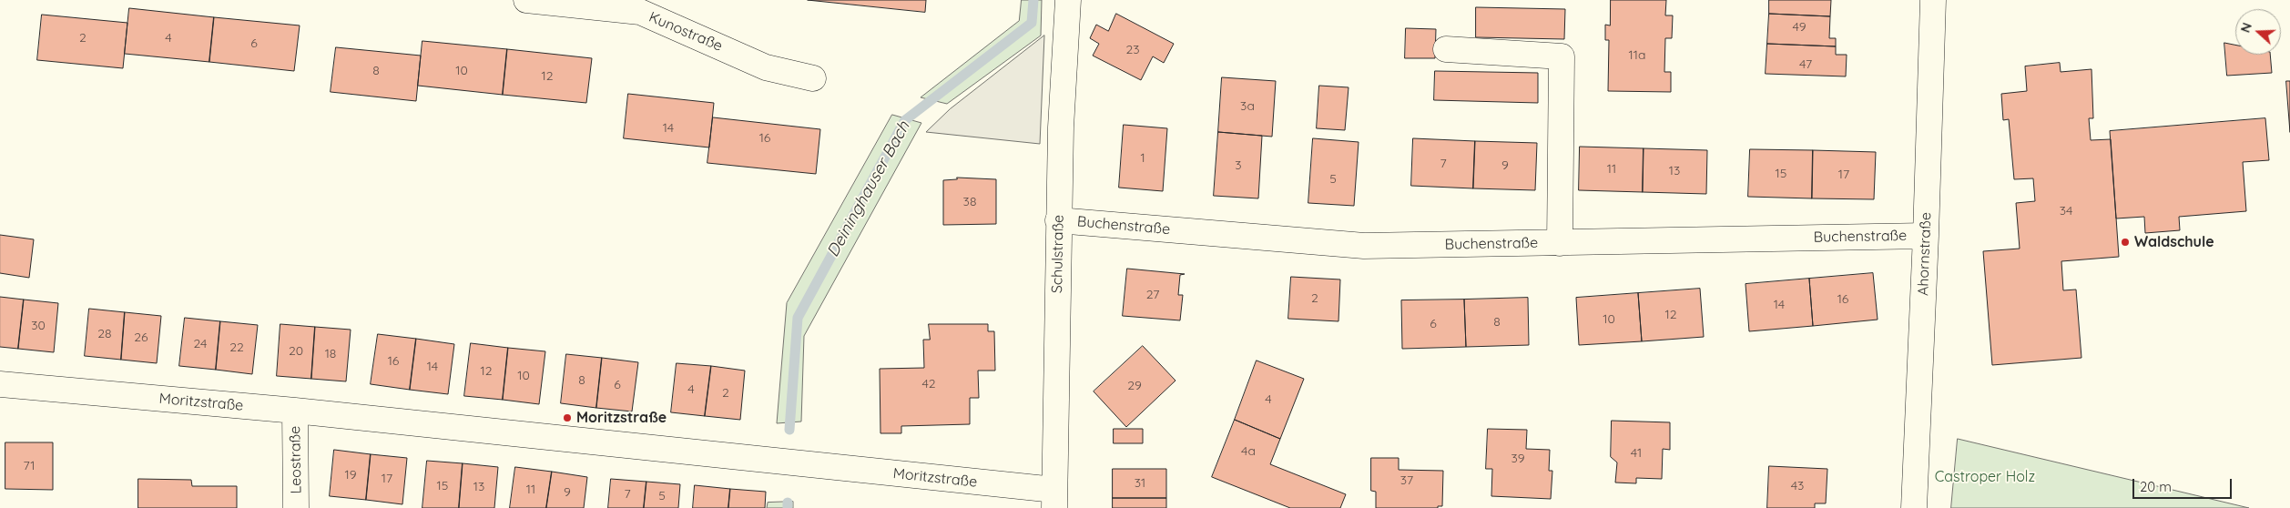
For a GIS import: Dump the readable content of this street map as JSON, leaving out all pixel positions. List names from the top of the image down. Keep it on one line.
{"streets":{"street":["Kunostraße","Buchenstraße","Schulstraße","Ahornstraße","Moritzstraße","Leostraße"]},"crossings":[["Buchenstraße","Schulstraße"],["Buchenstraße","Ahornstraße"],["Schulstraße","Moritzstraße"],["Moritzstraße","Leostraße"]],"water":["Deininghauser Bach"],"parks":["Castroper Holz"],"places":["Waldschule","Moritzstraße"],"house_numbers":["49","2","4","6","23","11a","47","8","10","12","3a","14","16","1","7","3","9","11","13","15","17","5","38","34","27","2","16","14","12","10","8","6","30","28","26","24","22","20","18","16","14","12","10","8","42","6","29","4","2","4","4a","41","39","71","19","17","37","31","15","43","13","11","9","7","5"],"scale_bar":"20 m","north":"left"}
